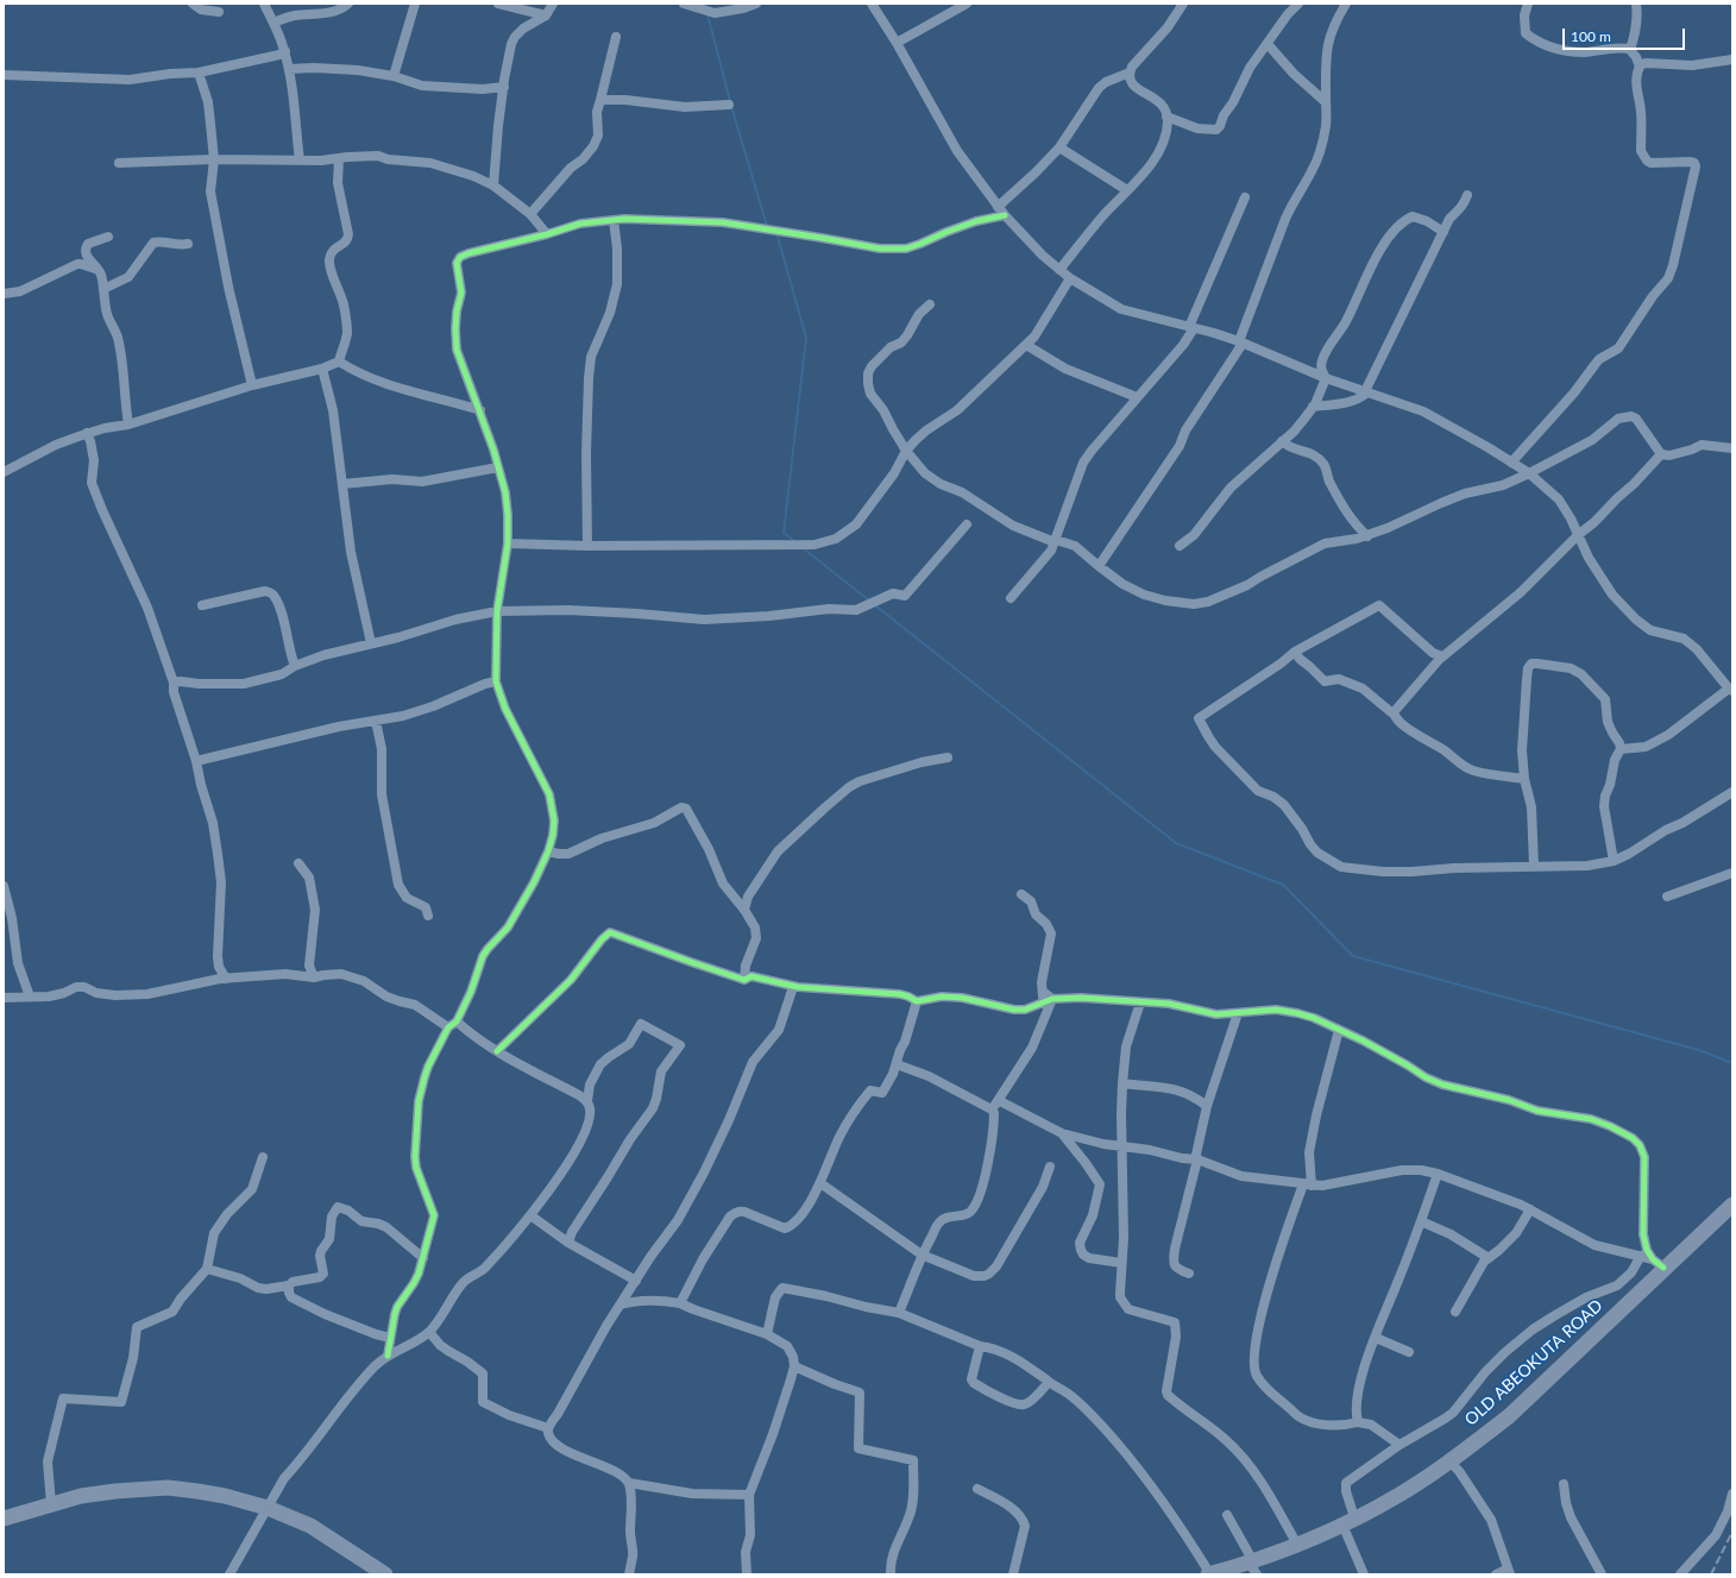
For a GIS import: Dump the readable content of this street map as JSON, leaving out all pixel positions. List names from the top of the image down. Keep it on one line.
{"streets":{"highway":["OLD ABEOKUTA ROAD"]},"scale_bar":"100 m"}
